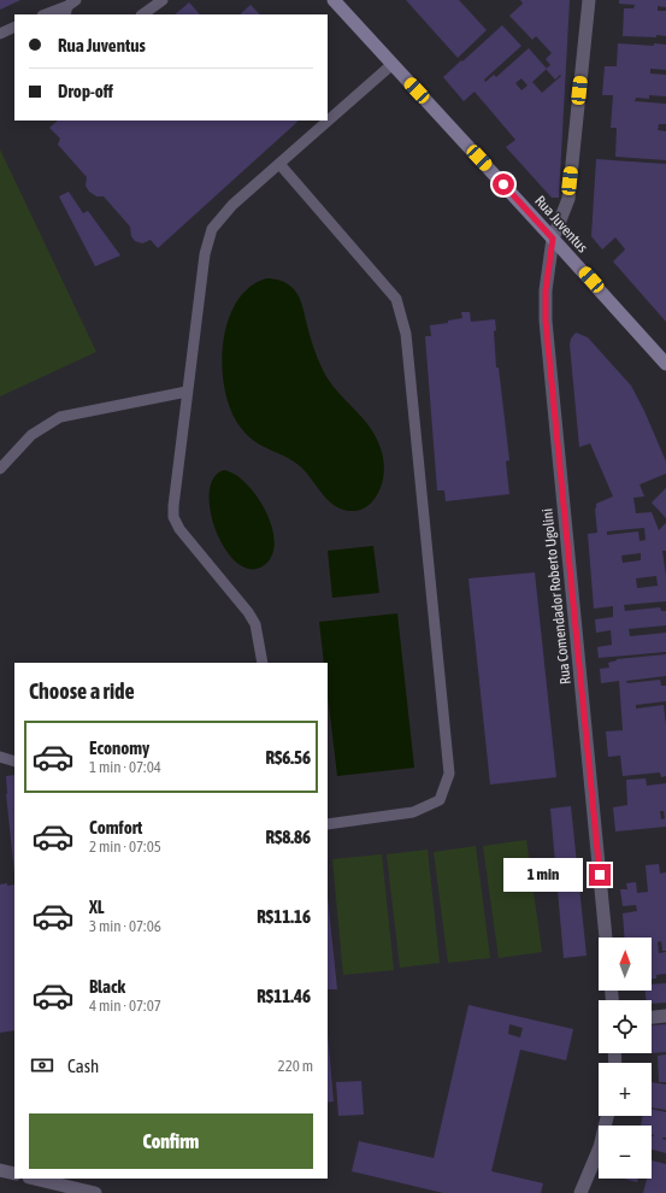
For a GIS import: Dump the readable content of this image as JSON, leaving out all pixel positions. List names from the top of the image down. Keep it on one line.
{"streets":{"main road":["Rua Juventus"],"street":["Rua Comendador Roberto Ugolini"]},"crossings":[["Rua Juventus","Rua Comendador Roberto Ugolini"]],"north":"top","page":{"banner":["Rua Juventus","Drop-off"],"heading":"Choose a ride","list":[{"name":"Economy","note":"1 min · 07:04","value":"R$6.56"},{"name":"Comfort","note":"2 min · 07:05","value":"R$8.86"},{"name":"XL","note":"3 min · 07:06","value":"R$11.16"},{"name":"Black","note":"4 min · 07:07","value":"R$11.46"}],"bubble":"1 min","map_buttons":["+","−"],"pay":["Cash","220 m"],"buttons":"Confirm"}}
